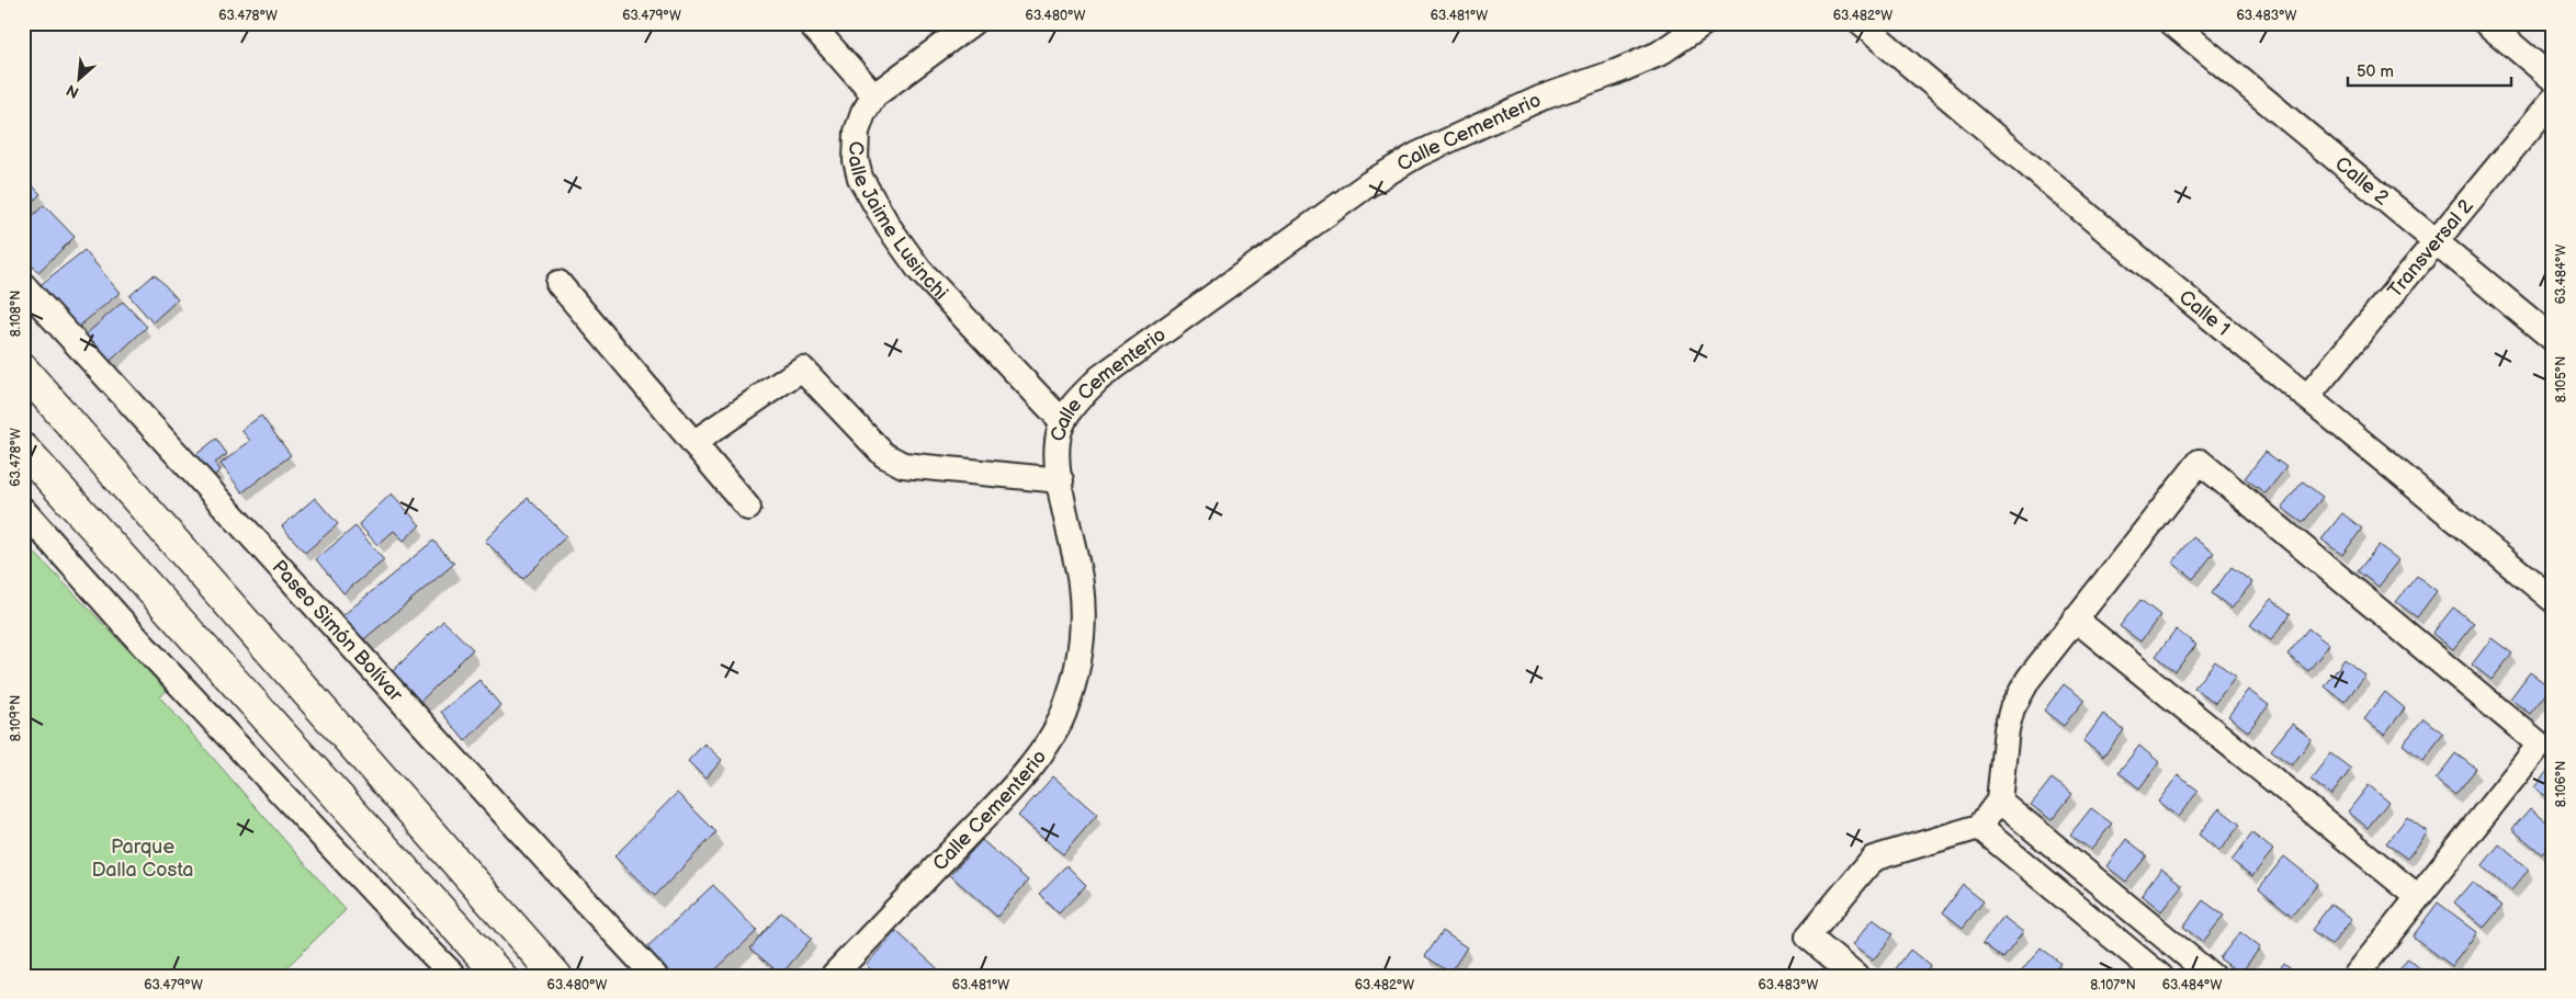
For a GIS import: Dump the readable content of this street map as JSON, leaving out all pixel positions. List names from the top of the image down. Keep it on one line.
{"streets":{"street":["Calle Cementerio","Calle 2","Calle Jaime Lusinchi","Transversal 2","Calle 1","Paseo Simón Bolívar"]},"crossings":[["Calle Cementerio","Calle Jaime Lusinchi"],["Calle 2","Transversal 2"],["Transversal 2","Calle 1"]],"parks":["Parque Dalla Costa"],"scale_bar":"50 m","north":"bottom left","coordinates":["63.478°W","63.479°W","63.480°W","63.481°W","63.482°W","63.483°W","63.484°W","8.108°N","8.105°N","8.109°N","8.106°N","8.107°N"]}
